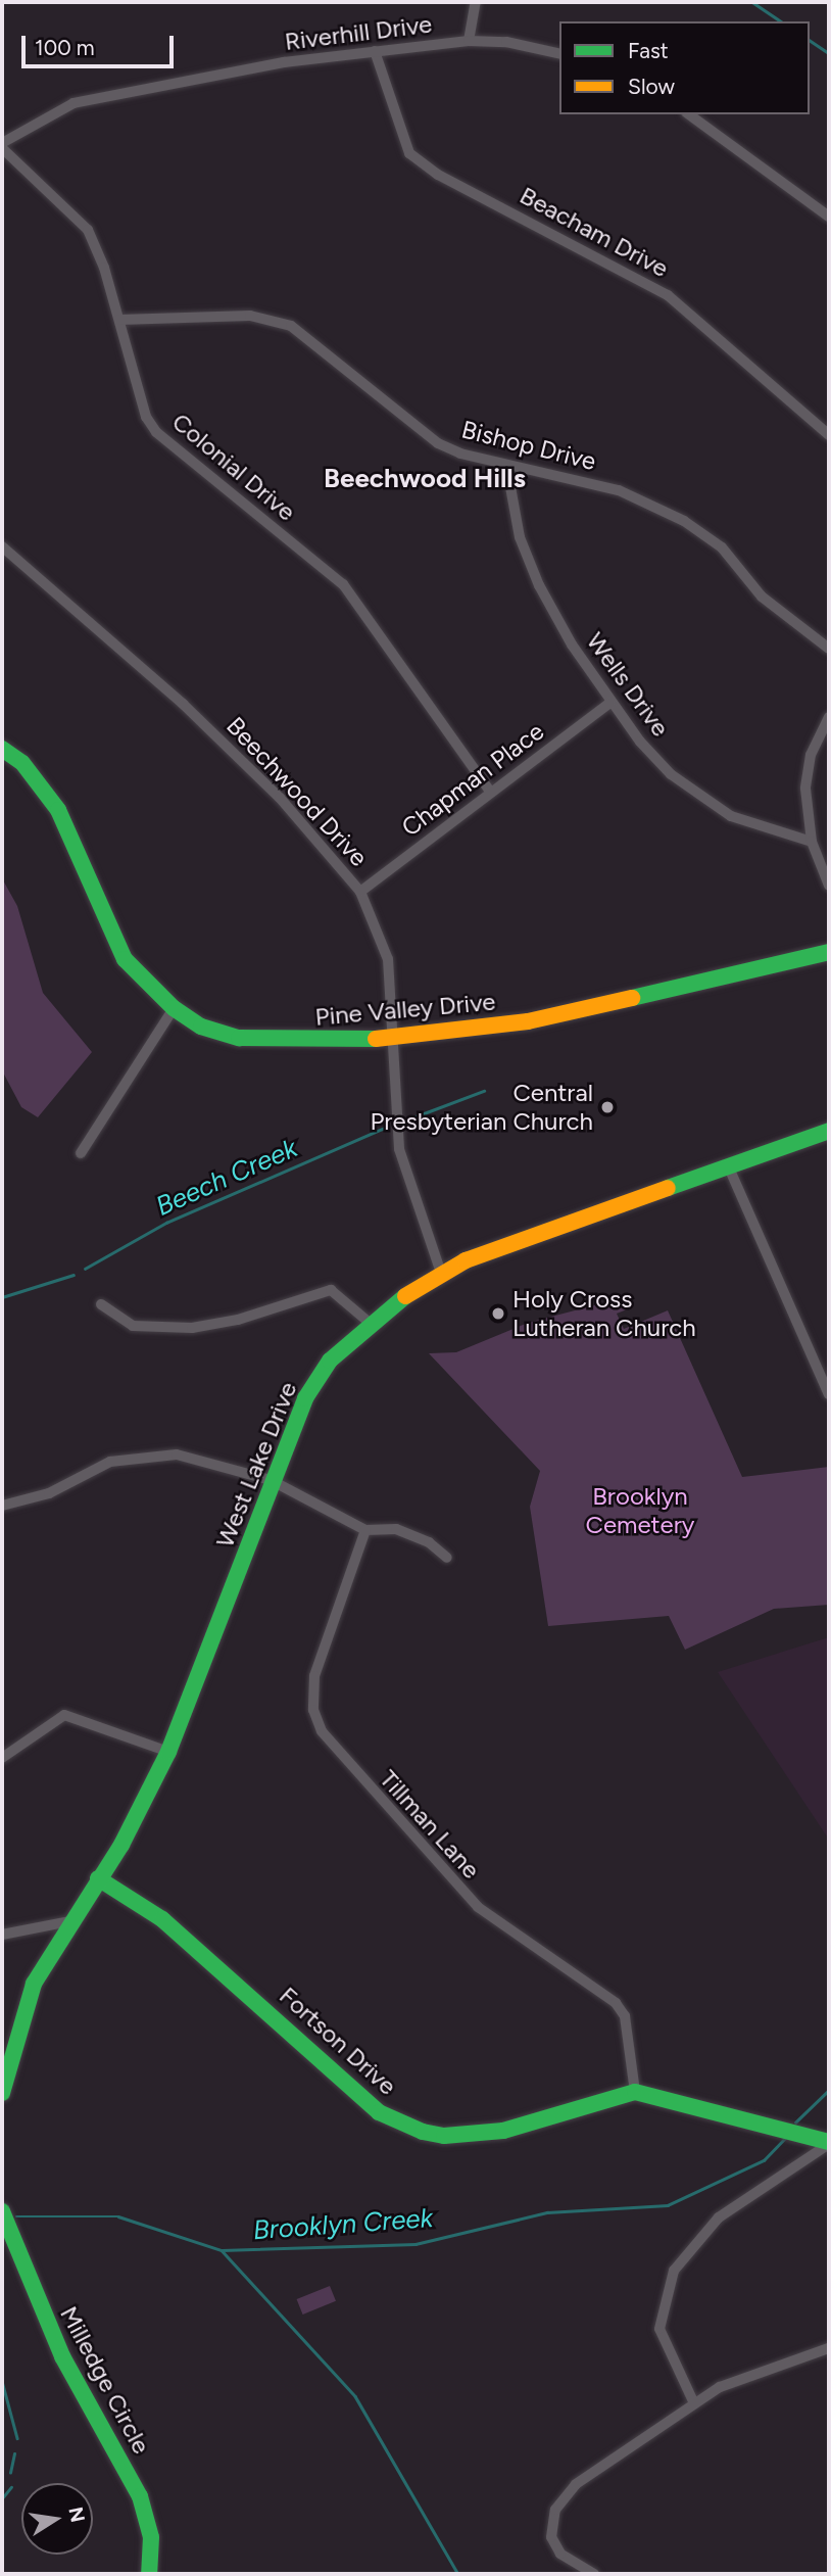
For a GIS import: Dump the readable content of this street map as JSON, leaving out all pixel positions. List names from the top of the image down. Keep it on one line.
{"streets":{"street":["Riverhill Drive","Beacham Drive","Bishop Drive","Colonial Drive","Wells Drive","Chapman Place","Beechwood Drive","Pine Valley Drive","West Lake Drive","Tillman Lane","Fortson Drive","Milledge Circle"]},"crossings":[["Riverhill Drive","Beacham Drive"],["Riverhill Drive","Colonial Drive"],["Bishop Drive","Colonial Drive"],["Bishop Drive","Wells Drive"],["Colonial Drive","Chapman Place"],["Wells Drive","Chapman Place"],["Chapman Place","Beechwood Drive"],["Beechwood Drive","Pine Valley Drive"],["Beechwood Drive","West Lake Drive"],["West Lake Drive","Fortson Drive"],["Tillman Lane","Fortson Drive"]],"districts":["Beechwood Hills"],"water":["Beech Creek","Brooklyn Creek"],"parks":["Brooklyn Cemetery"],"places":["Central Presbyterian Church","Holy Cross Lutheran Church"],"legend":["Fast","Slow"],"scale_bar":"100 m","north":"right"}
